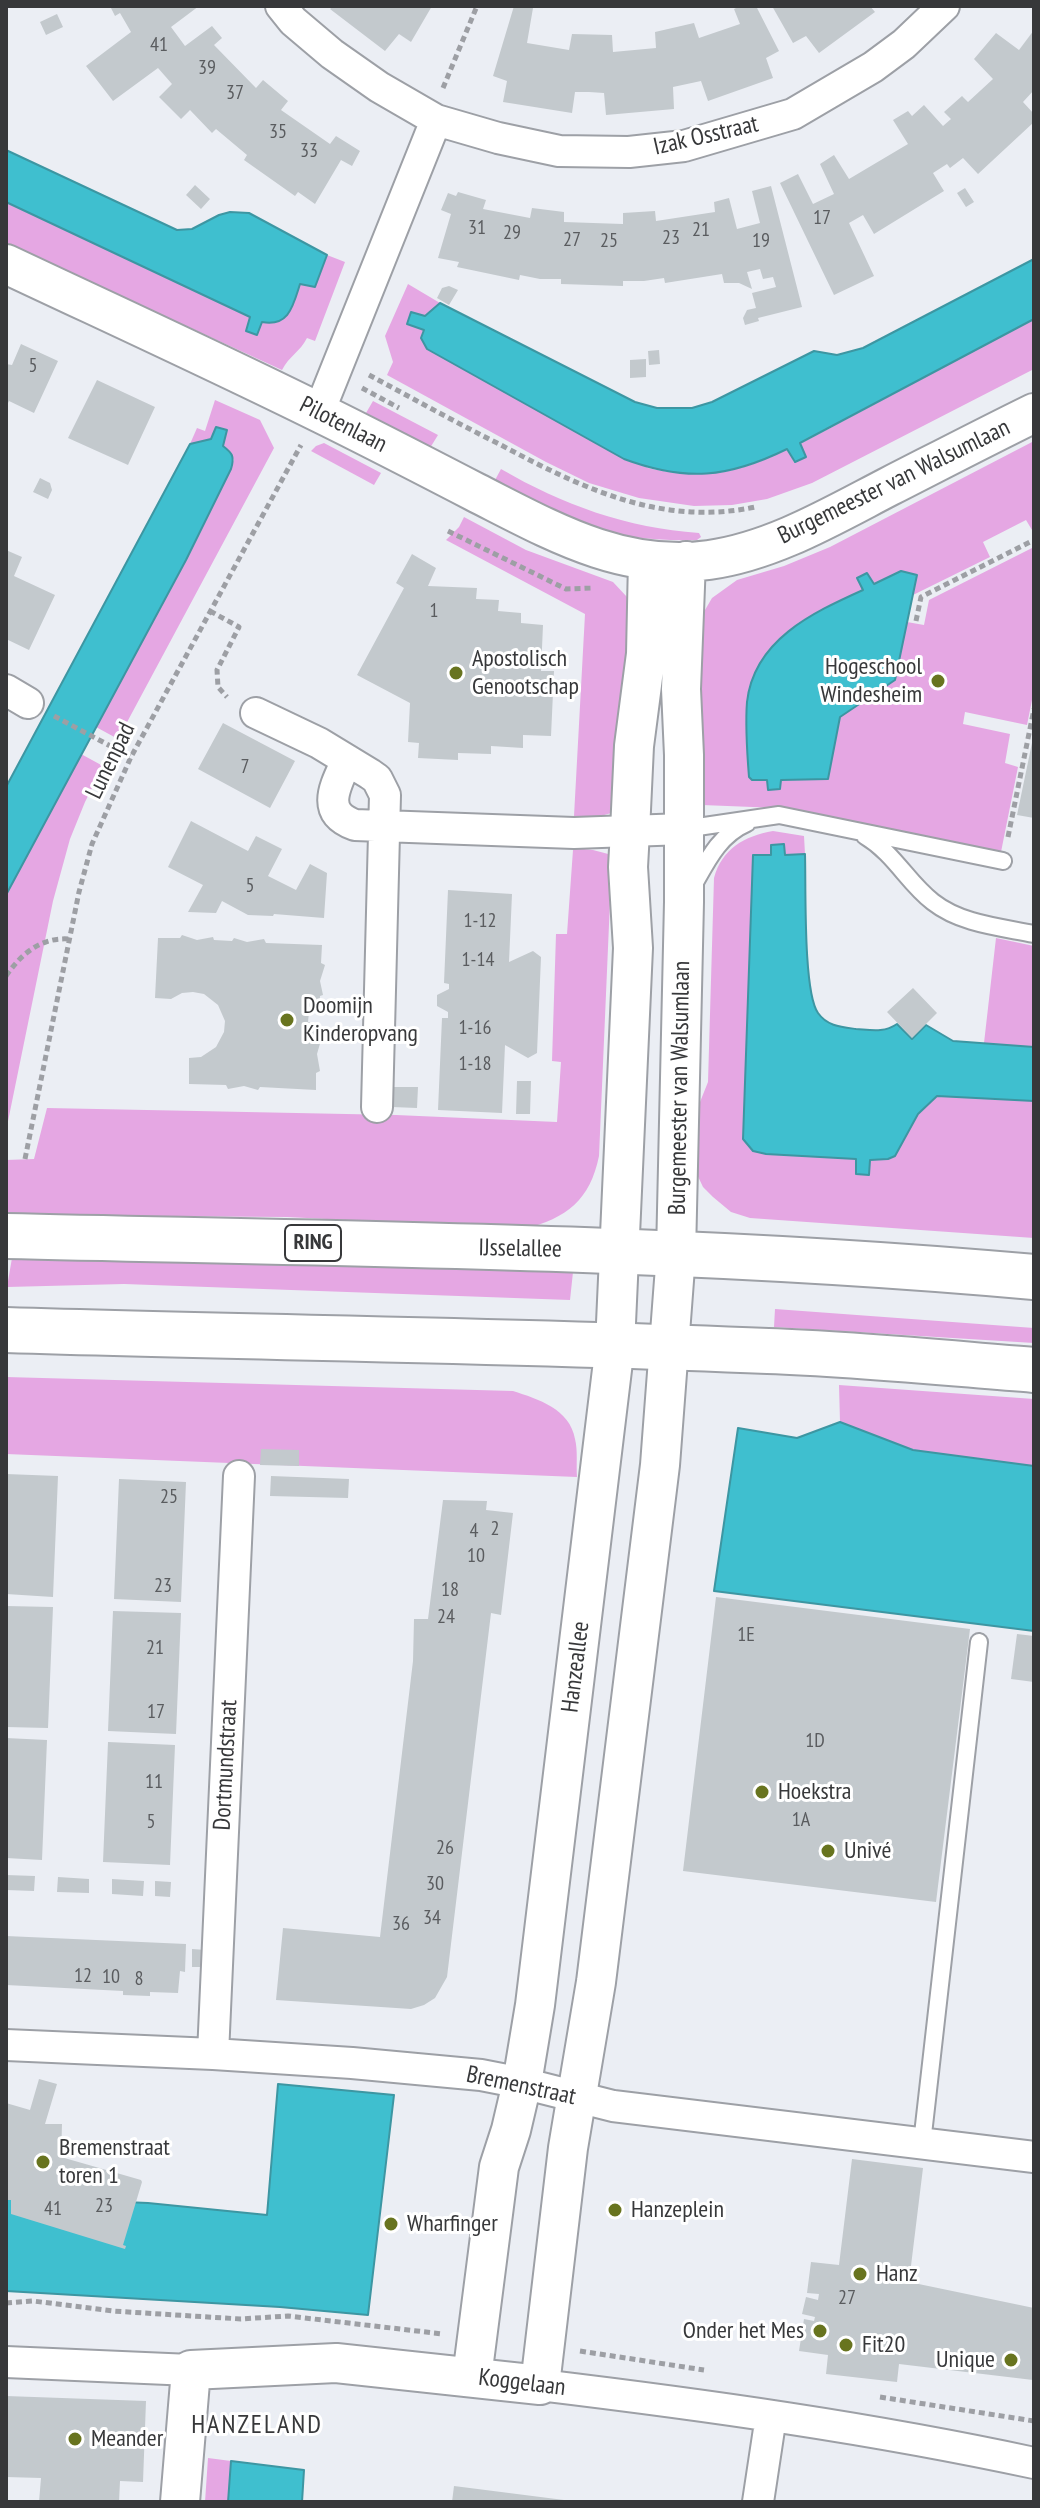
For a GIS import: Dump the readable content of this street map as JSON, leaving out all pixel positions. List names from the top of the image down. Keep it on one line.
{"streets":{"main road":["RING","IJsselallee"],"street":["Izak Osstraat","Pilotenlaan","Burgemeester van Walsumlaan","Hanzeallee","Dortmundstraat","Bremenstraat","Koggelaan"],"path":["Lunenpad"]},"crossings":[["Pilotenlaan","Burgemeester van Walsumlaan"],["Pilotenlaan","Lunenpad"],["Burgemeester van Walsumlaan","IJsselallee"],["Burgemeester van Walsumlaan","Hanzeallee"],["IJsselallee","Hanzeallee"],["Hanzeallee","Bremenstraat"],["Dortmundstraat","Bremenstraat"]],"districts":["HANZELAND"],"places":["Apostolisch Genootschap","Hogeschool Windesheim","Doomijn Kinderopvang","Hoekstra","Univé","Bremenstraat toren 1","Hanzeplein","Wharfinger","Hanz","Onder het Mes","Fit20","Unique","Meander"],"house_numbers":["41","39","37","35","33","17","31","21","29","23","27","25","19","5","1","7","5","1-12","1-14","1-16","1-18","25","2","4","10","23","18","24","1E","21","17","1D","11","1A","5","26","30","34","36","12","10","8","23","41","27"]}
